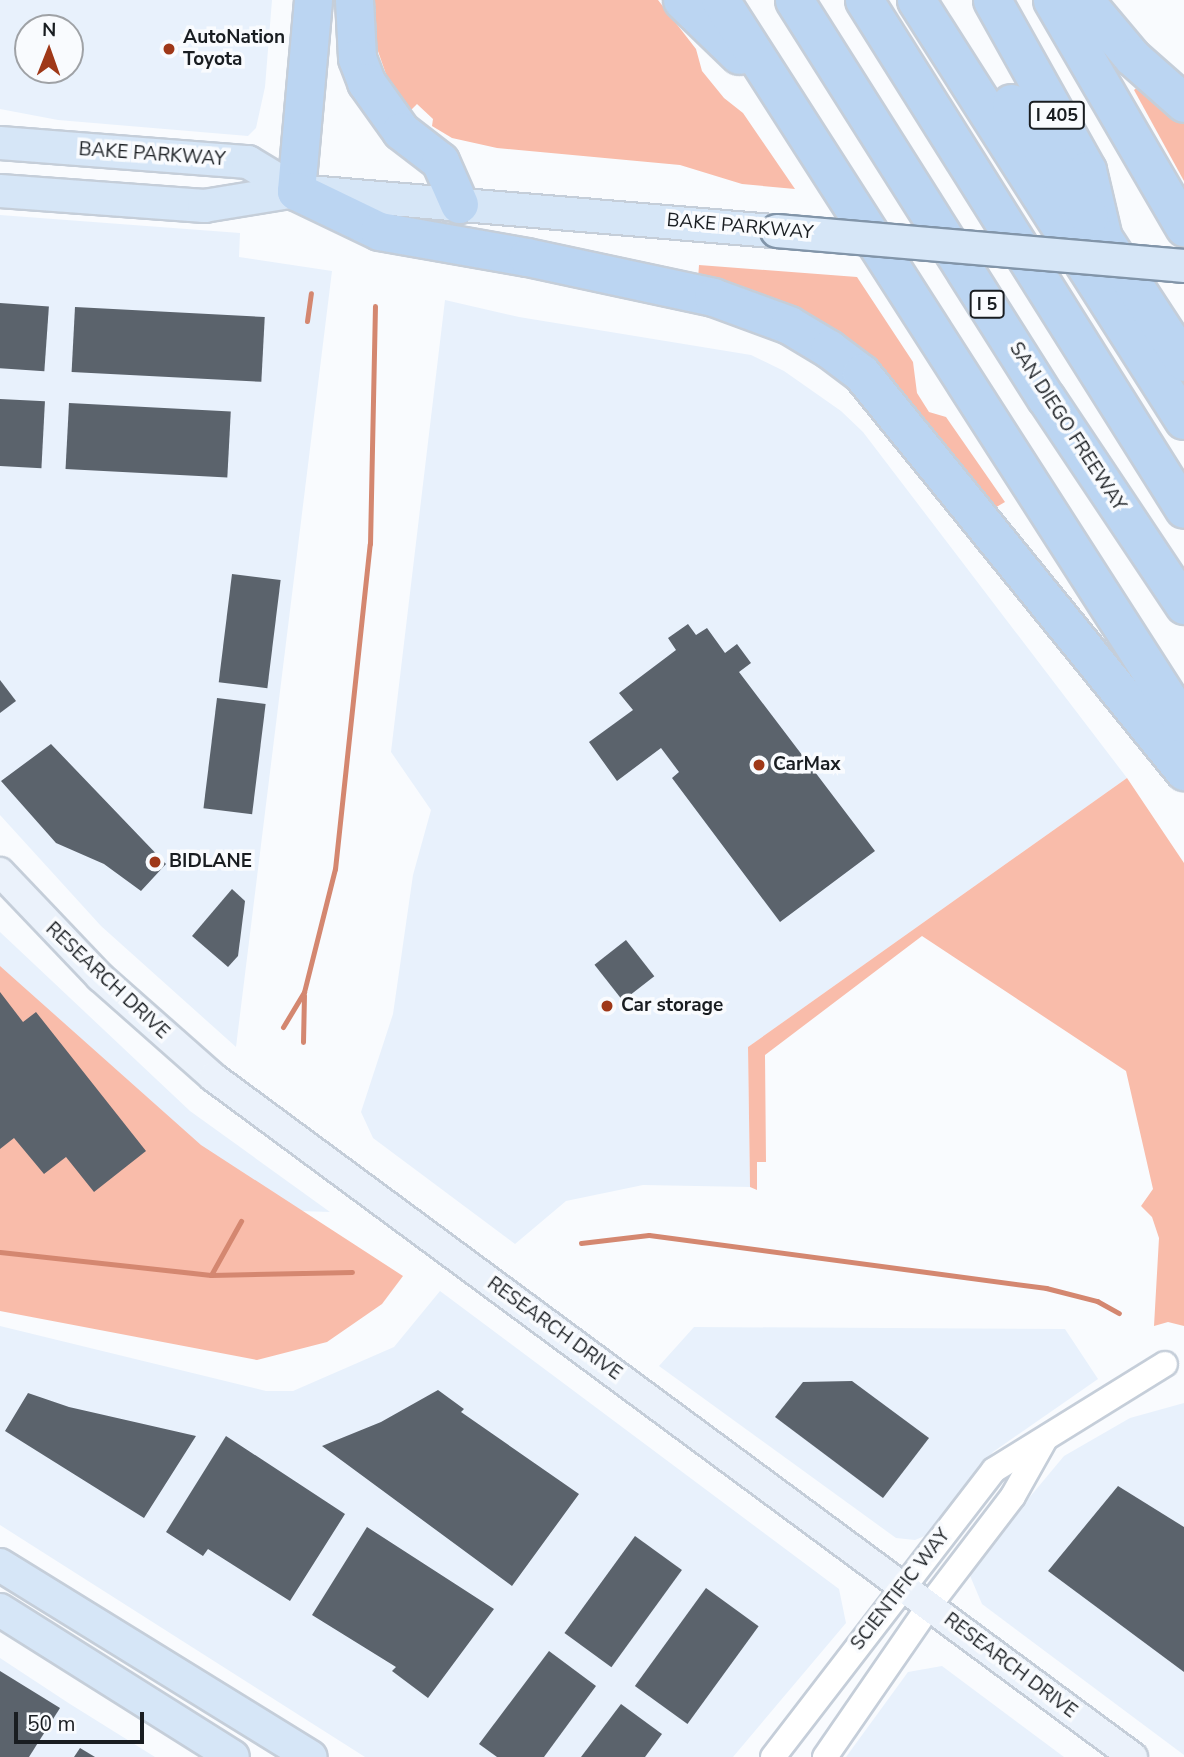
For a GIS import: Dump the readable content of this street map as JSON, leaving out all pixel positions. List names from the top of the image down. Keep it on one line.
{"streets":{"highway":["I 405","I 5","SAN DIEGO FREEWAY"],"main road":["BAKE PARKWAY","RESEARCH DRIVE"],"street":["SCIENTIFIC WAY"]},"crossings":[["RESEARCH DRIVE","SCIENTIFIC WAY"]],"places":["AutoNation Toyota","CarMax","BIDLANE","Car storage"],"scale_bar":"50 m","north":"top"}
